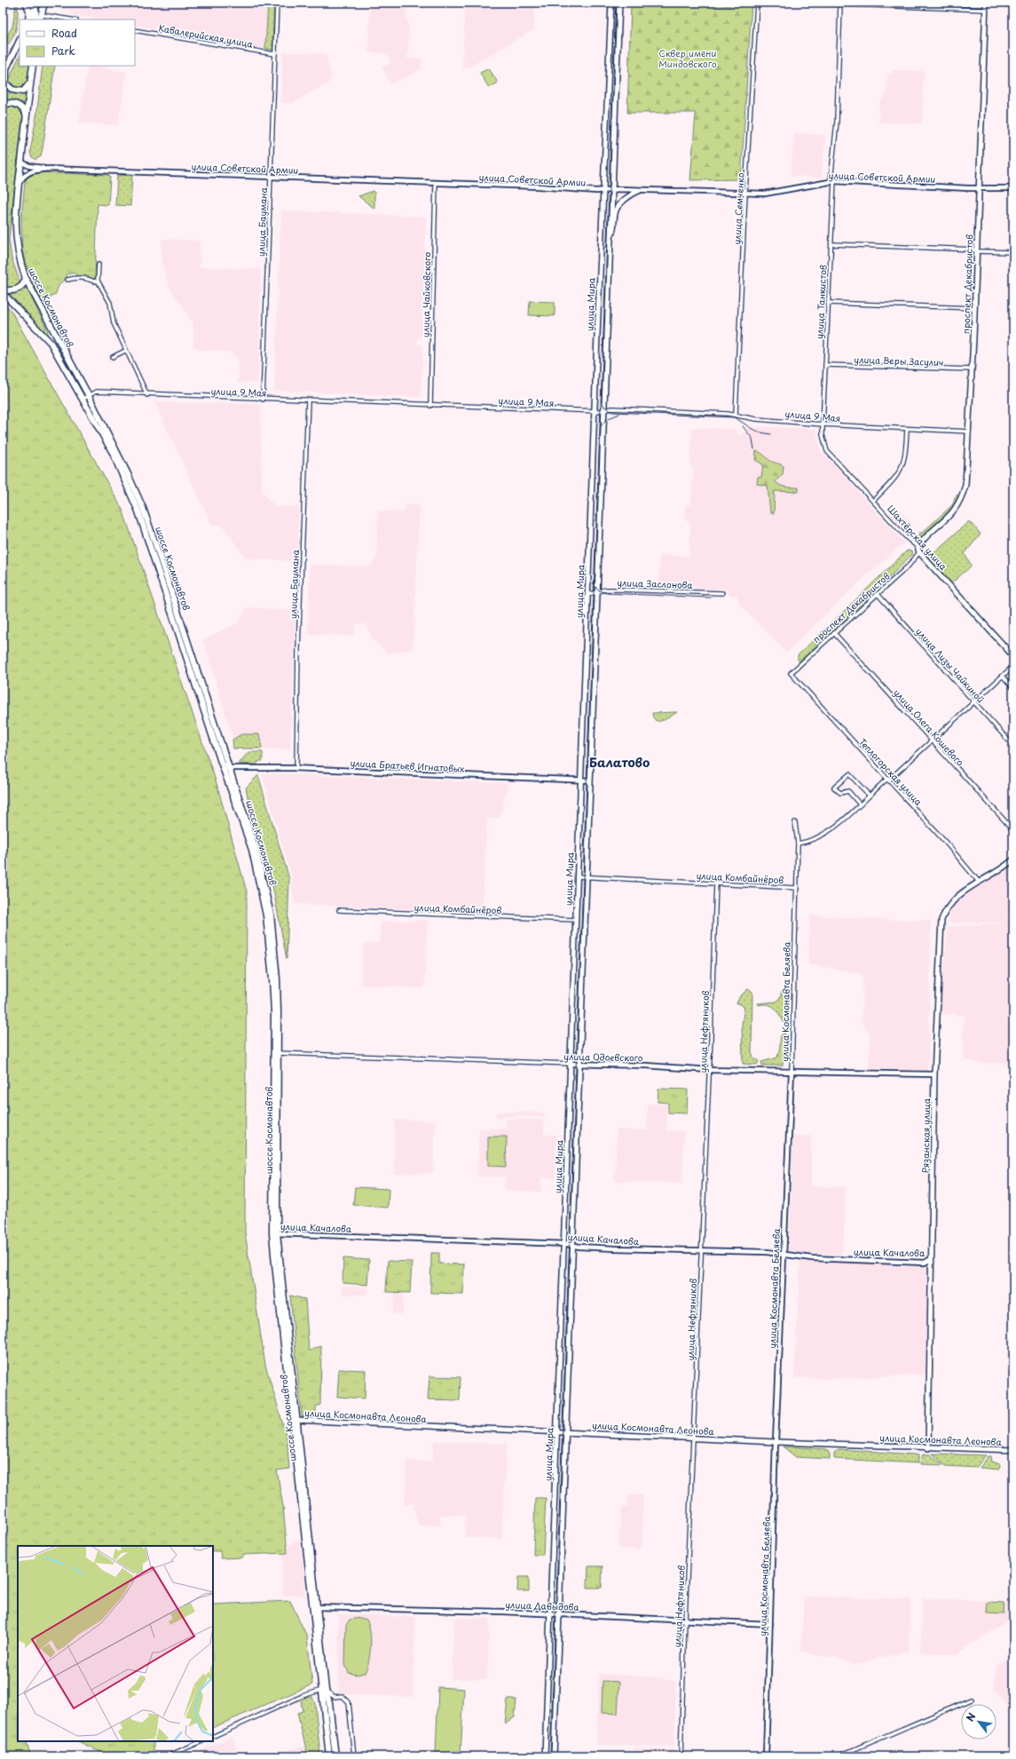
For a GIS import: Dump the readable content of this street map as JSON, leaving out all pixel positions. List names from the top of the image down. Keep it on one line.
{"streets":{"main road":["проспект Декабристов","улица Мира","шоссе Космонавтов","Шахтёрская улица","Рязанская улица","улица Космонавта Леонова"],"street":["Кавалерийская улица","улица Советской Армии","улица Семченко","улица Баумана","улица Чайковского","улица Танкистов","улица Веры Засулич","улица 9 Мая","улица Заслонова","улица Лизы Чайкиной","улица Олега Кошевого","улица Братьев Игнатовых","Теплогорская улица","улица Комбайнёров","улица Космонавта Беляева","улица Нефтяников","улица Одоевского","улица Качалова","улица Давыдова"]},"crossings":[["Кавалерийская улица","улица Баумана"],["улица Советской Армии","улица Семченко"],["улица Советской Армии","улица Баумана"],["улица Советской Армии","проспект Декабристов"],["улица Советской Армии","улица Чайковского"],["улица Советской Армии","улица Танкистов"],["улица Советской Армии","улица Мира"],["улица Советской Армии","шоссе Космонавтов"],["улица Семченко","улица 9 Мая"],["улица Баумана","улица 9 Мая"],["улица Баумана","улица Братьев Игнатовых"],["проспект Декабристов","улица Веры Засулич"],["проспект Декабристов","улица 9 Мая"],["проспект Декабристов","Шахтёрская улица"],["проспект Декабристов","улица Лизы Чайкиной"],["проспект Декабристов","улица Олега Кошевого"],["проспект Декабристов","Теплогорская улица"],["улица Чайковского","улица 9 Мая"],["улица Танкистов","улица Веры Засулич"],["улица Танкистов","улица 9 Мая"],["улица Танкистов","Шахтёрская улица"],["улица Мира","улица 9 Мая"],["улица Мира","улица Заслонова"],["улица Мира","улица Братьев Игнатовых"],["улица Мира","улица Комбайнёров"],["улица Мира","улица Одоевского"],["улица Мира","улица Качалова"],["улица Мира","улица Космонавта Леонова"],["улица Мира","улица Давыдова"],["шоссе Космонавтов","улица 9 Мая"],["шоссе Космонавтов","улица Братьев Игнатовых"],["шоссе Космонавтов","улица Одоевского"],["шоссе Космонавтов","улица Качалова"],["шоссе Космонавтов","улица Космонавта Леонова"],["шоссе Космонавтов","улица Давыдова"],["улица 9 Мая","Шахтёрская улица"],["Теплогорская улица","Рязанская улица"],["улица Комбайнёров","улица Космонавта Беляева"],["улица Комбайнёров","улица Нефтяников"],["улица Космонавта Беляева","улица Одоевского"],["улица Космонавта Беляева","улица Качалова"],["улица Космонавта Беляева","улица Космонавта Леонова"],["улица Космонавта Беляева","улица Давыдова"],["улица Нефтяников","улица Одоевского"],["улица Нефтяников","улица Качалова"],["улица Нефтяников","улица Космонавта Леонова"],["улица Нефтяников","улица Давыдова"],["улица Одоевского","Рязанская улица"],["Рязанская улица","улица Качалова"],["Рязанская улица","улица Космонавта Леонова"]],"districts":["Балатово"],"parks":["Сквер имени Миндовского"],"legend":["Road","Park"],"north":"top left"}
